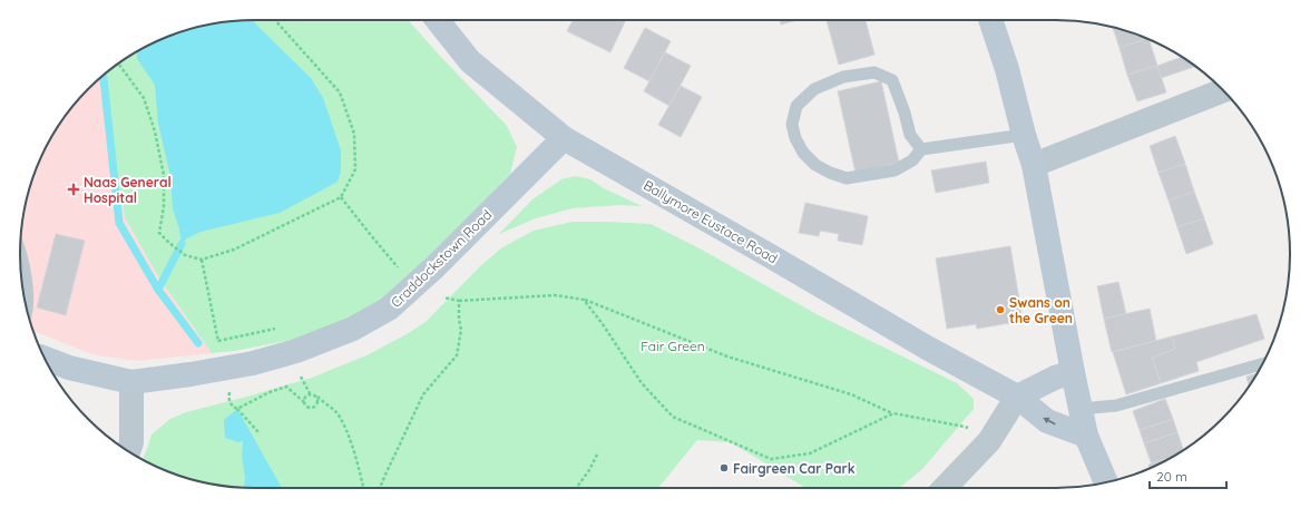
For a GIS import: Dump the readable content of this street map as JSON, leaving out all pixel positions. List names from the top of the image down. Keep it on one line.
{"streets":{"main road":["Ballymore Eustace Road","Craddockstown Road"]},"crossings":[["Ballymore Eustace Road","Craddockstown Road"]],"parks":["Fair Green"],"places":{"health":["Naas General Hospital"],"other":["Swans on the Green","Fairgreen Car Park"]},"scale_bar":"20 m"}
